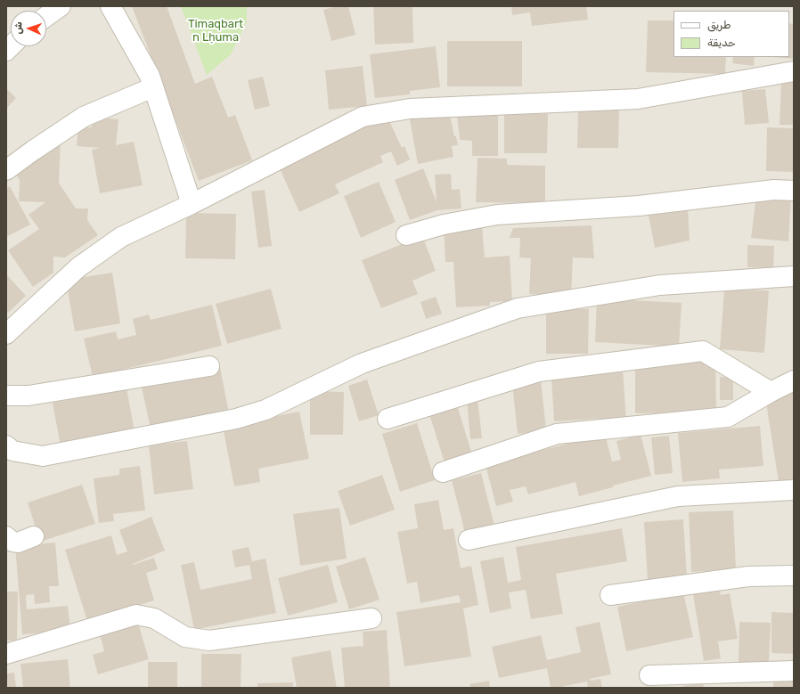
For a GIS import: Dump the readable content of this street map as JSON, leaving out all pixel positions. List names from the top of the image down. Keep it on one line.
{"parks":["Timaqbart n Lḥuma"],"legend":["طريق","حديقة"],"north":"left"}
